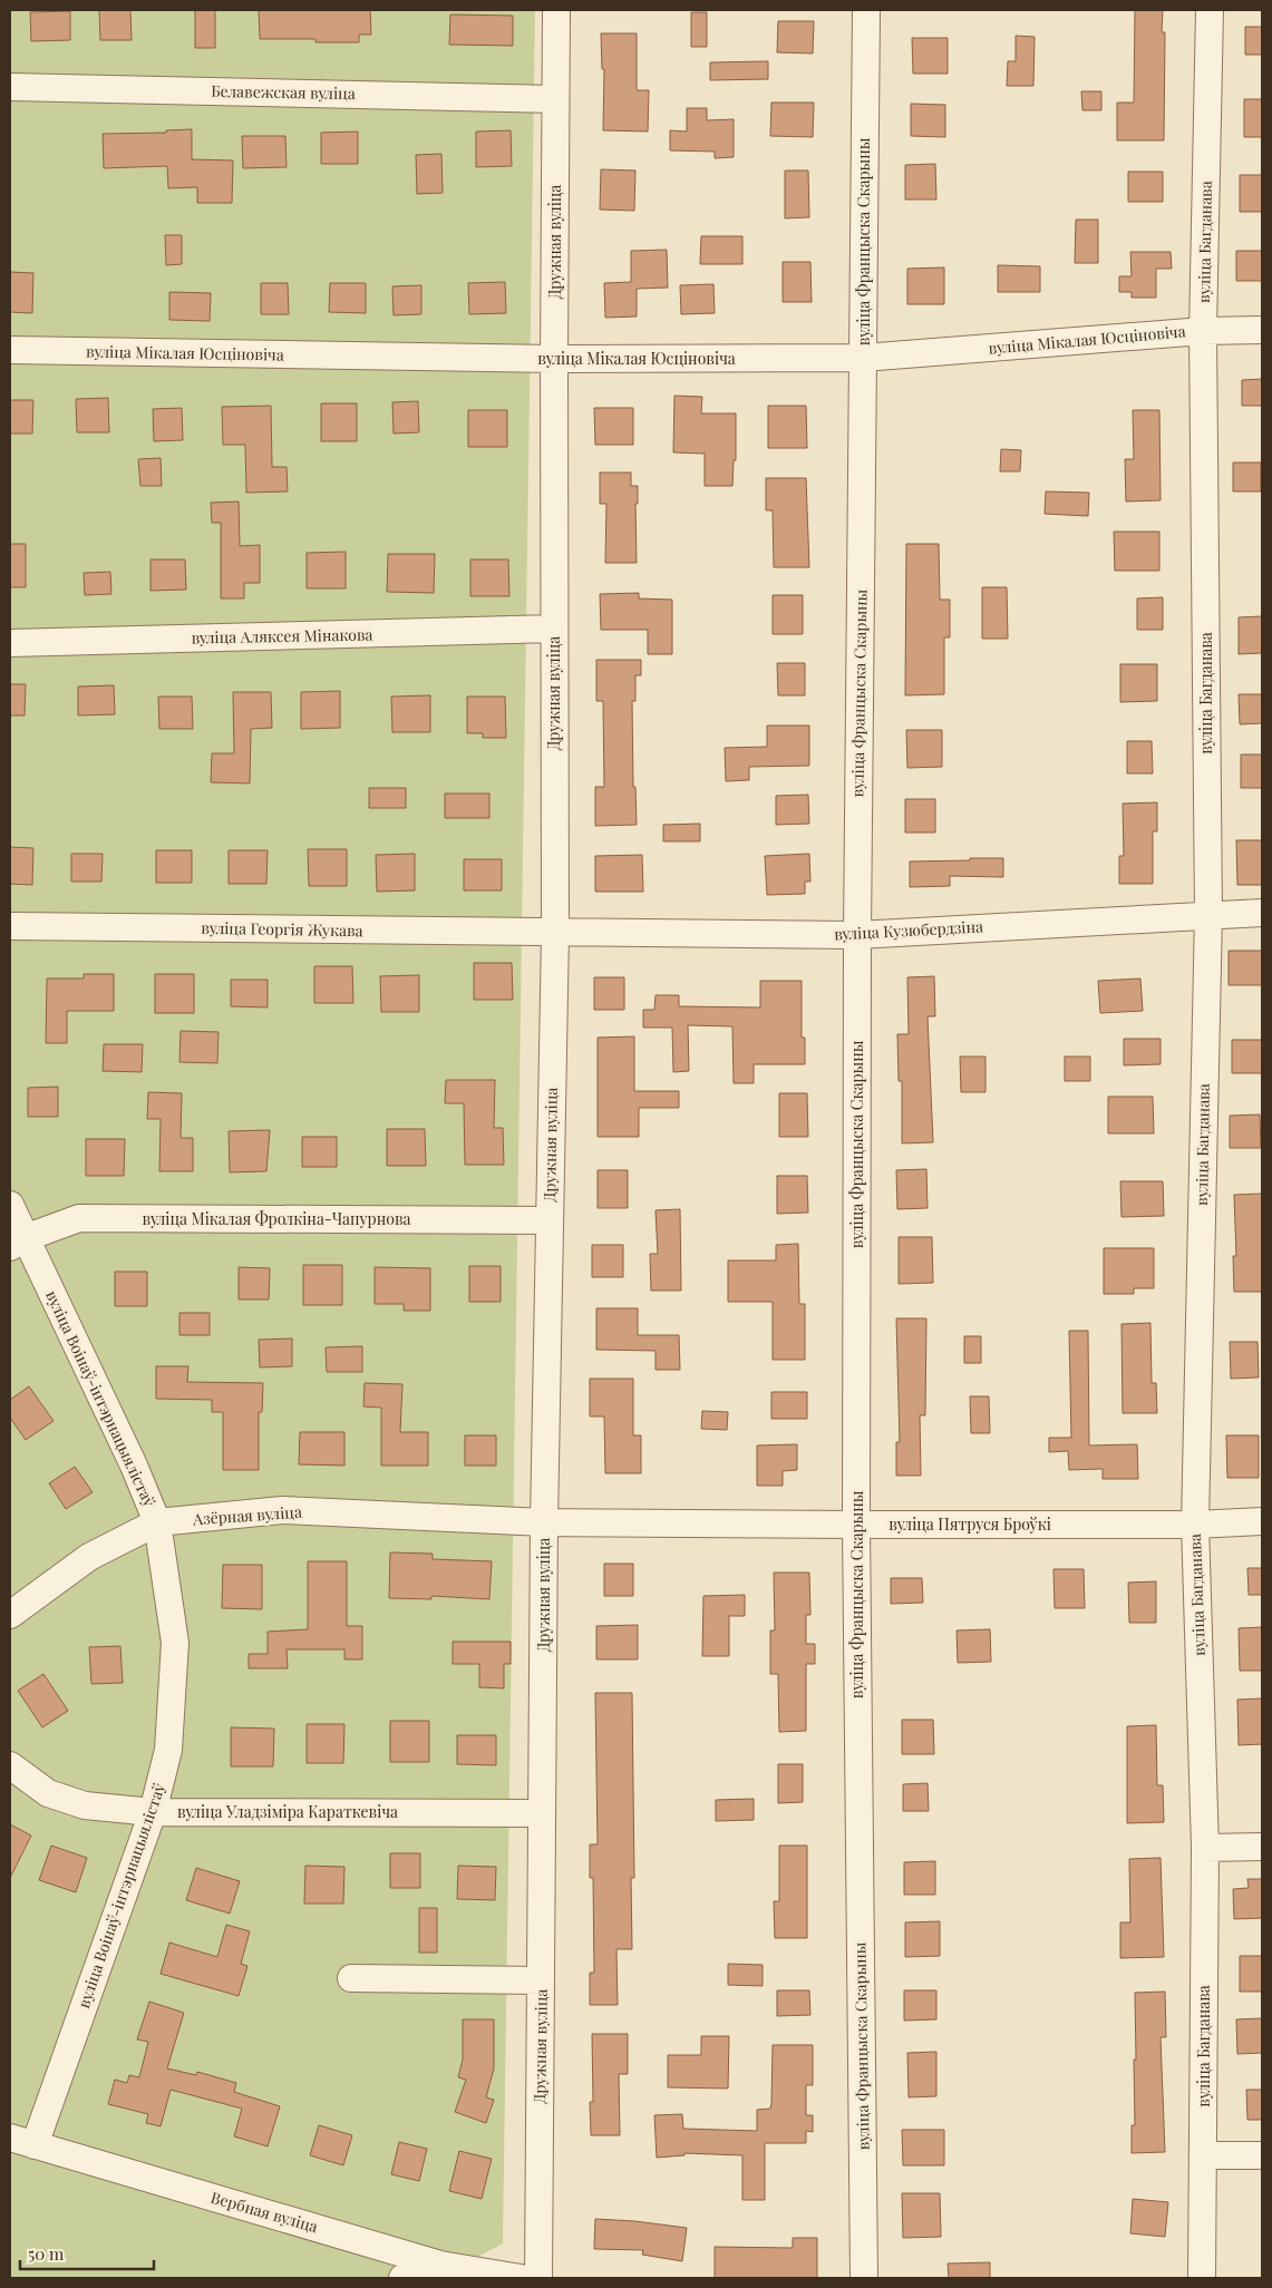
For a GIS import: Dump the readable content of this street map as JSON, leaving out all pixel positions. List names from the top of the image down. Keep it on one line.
{"streets":{"street":["Белавежская вуліца","Дружная вуліца","вуліца Францыска Скарыны","вуліца Багданава","вуліца Мікалая Юсціновіча","вуліца Аляксея Мінакова","вуліца Георгія Жукава","вуліца Кузюбердзіна","вуліца Мікалая Фролкіна-Чапурнова","вуліца Воінаў-інтэрнацыялістаў","Азёрная вуліца","вуліца Пятруся Броўкі","вуліца Уладзіміра Караткевіча","Вербная вуліца"]},"crossings":[["Белавежская вуліца","Дружная вуліца"],["Дружная вуліца","вуліца Мікалая Юсціновіча"],["Дружная вуліца","вуліца Аляксея Мінакова"],["Дружная вуліца","вуліца Георгія Жукава"],["Дружная вуліца","вуліца Кузюбердзіна"],["Дружная вуліца","вуліца Мікалая Фролкіна-Чапурнова"],["Дружная вуліца","Азёрная вуліца"],["Дружная вуліца","вуліца Пятруся Броўкі"],["Дружная вуліца","вуліца Уладзіміра Караткевіча"],["вуліца Францыска Скарыны","вуліца Мікалая Юсціновіча"],["вуліца Францыска Скарыны","вуліца Кузюбердзіна"],["вуліца Францыска Скарыны","вуліца Пятруся Броўкі"],["вуліца Багданава","вуліца Мікалая Юсціновіча"],["вуліца Багданава","вуліца Кузюбердзіна"],["вуліца Багданава","вуліца Пятруся Броўкі"],["вуліца Георгія Жукава","вуліца Кузюбердзіна"],["вуліца Мікалая Фролкіна-Чапурнова","вуліца Воінаў-інтэрнацыялістаў"],["вуліца Воінаў-інтэрнацыялістаў","Азёрная вуліца"],["вуліца Воінаў-інтэрнацыялістаў","вуліца Уладзіміра Караткевіча"],["вуліца Воінаў-інтэрнацыялістаў","Вербная вуліца"],["Азёрная вуліца","вуліца Пятруся Броўкі"]],"scale_bar":"50 m"}
